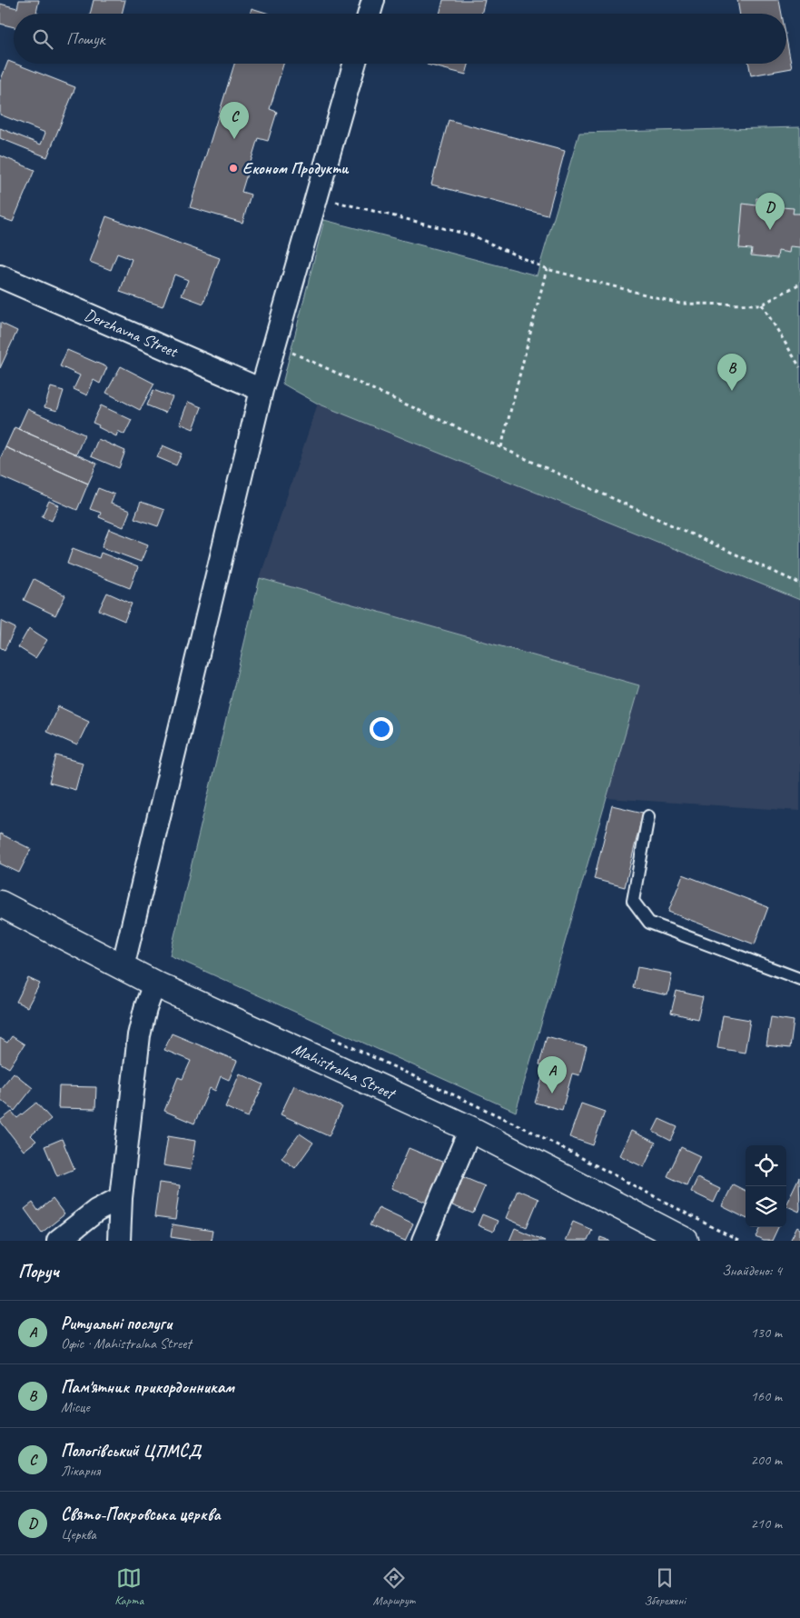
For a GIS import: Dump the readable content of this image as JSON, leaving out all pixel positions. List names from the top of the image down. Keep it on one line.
{"streets":{"main road":["Mahistralna Street"],"street":["Derzhavna Street"]},"places":["Економ Продукти"],"page":{"search":"Пошук","pins":["C","D","B","A"],"heading":["Поруч","Знайдено: 4"],"list":[{"mark":"A","name":"Ритуальні послуги","note":"Офіс · Mahistralna Street","value":"130 m"},{"mark":"B","name":"Пам'ятник прикордонникам","note":"Місце","value":"160 m"},{"mark":"C","name":"Пологівський ЦПМСД","note":"Лікарня","value":"200 m"},{"mark":"D","name":"Свято-Покровська церква","note":"Церква","value":"210 m"}],"nav":["Карта","Маршрут","Збережені"]}}
